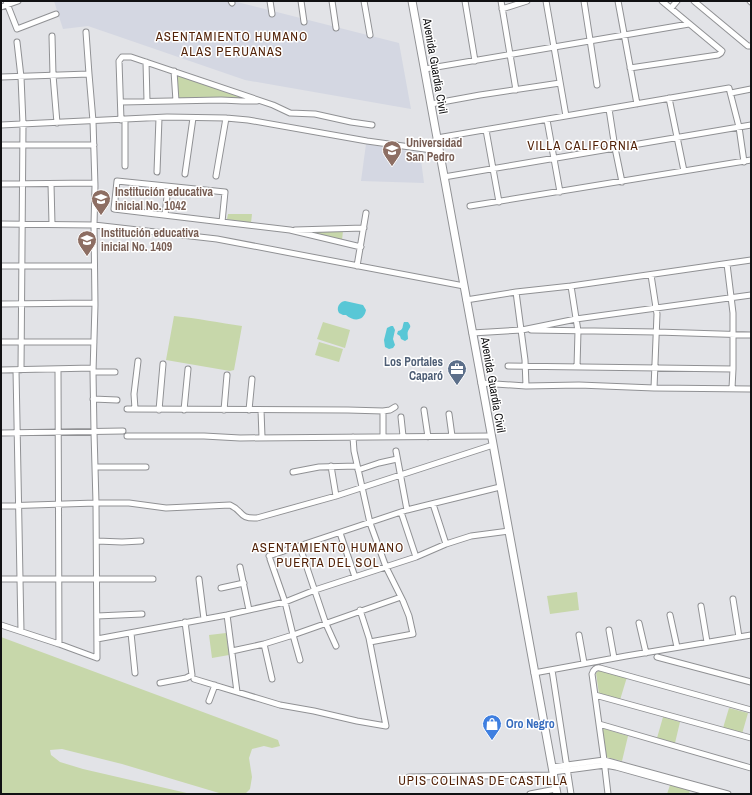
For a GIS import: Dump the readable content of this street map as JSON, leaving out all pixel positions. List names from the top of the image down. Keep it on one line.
{"streets":{"highway":["Avenida Guardia Civil"]},"districts":["ASENTAMIENTO HUMANO ALAS PERUANAS","VILLA CALIFORNIA","ASENTAMIENTO HUMANO PUERTA DEL SOL","UPIS COLINAS DE CASTILLA"],"places":{"school or university":["Universidad San Pedro","Institución educativa inicial No. 1042","Institución educativa inicial No. 1409"],"office":["Los Portales Caparó"],"shop":["Oro Negro"]}}
